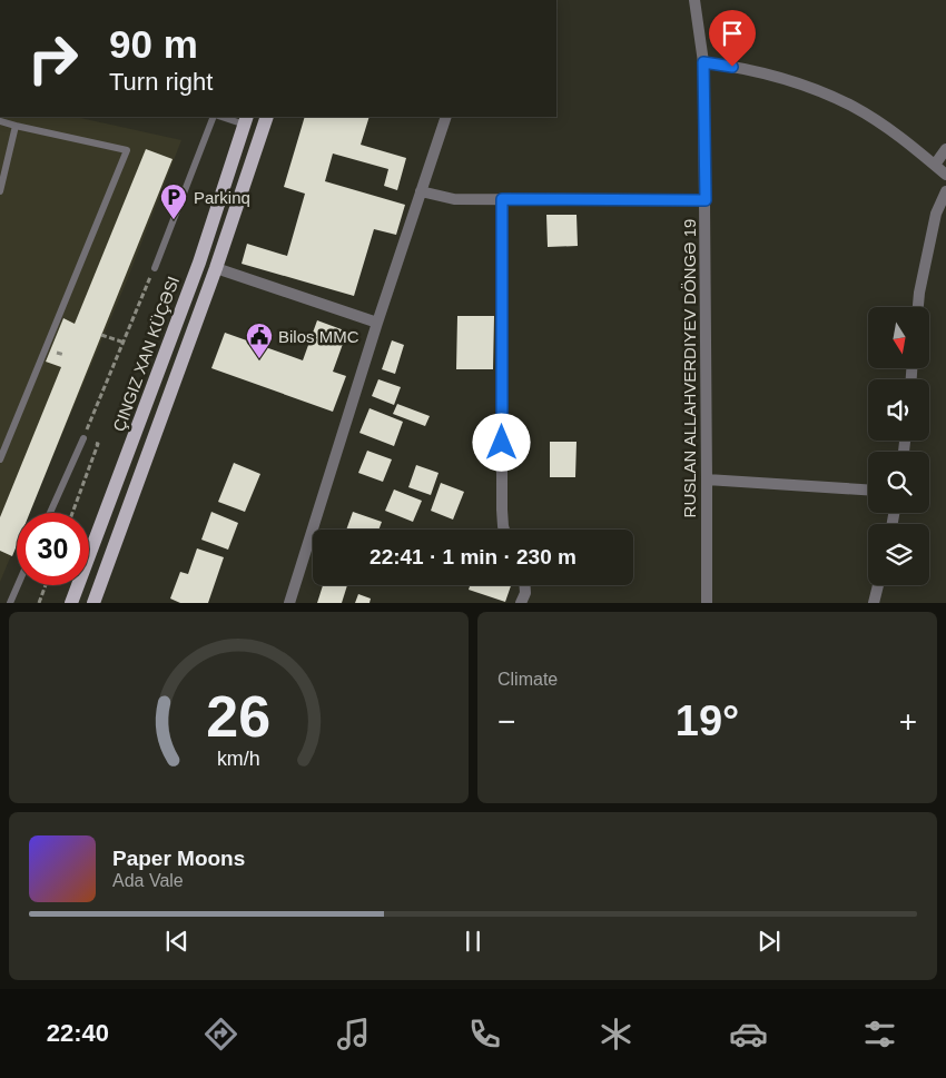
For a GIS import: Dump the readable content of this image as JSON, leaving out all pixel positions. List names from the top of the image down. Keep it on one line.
{"streets":{"main road":["ÇINGIZ XAN KÜÇƏSI"],"street":["RUSLAN ALLAHVERDIYEV DÖNGƏ 19"]},"places":{"parking":["Parkinq"],"public building":["Bilos MMC"]},"north":"bottom","page":{"turn":["90 m","Turn right"],"limit":"30","trip":"22:41 · 1 min · 230 m","tile":"Climate","heat":["−","19°","+"],"song":["Paper Moons","Ada Vale"],"tabs":"22:40","gauge":["26","km/h"]}}
